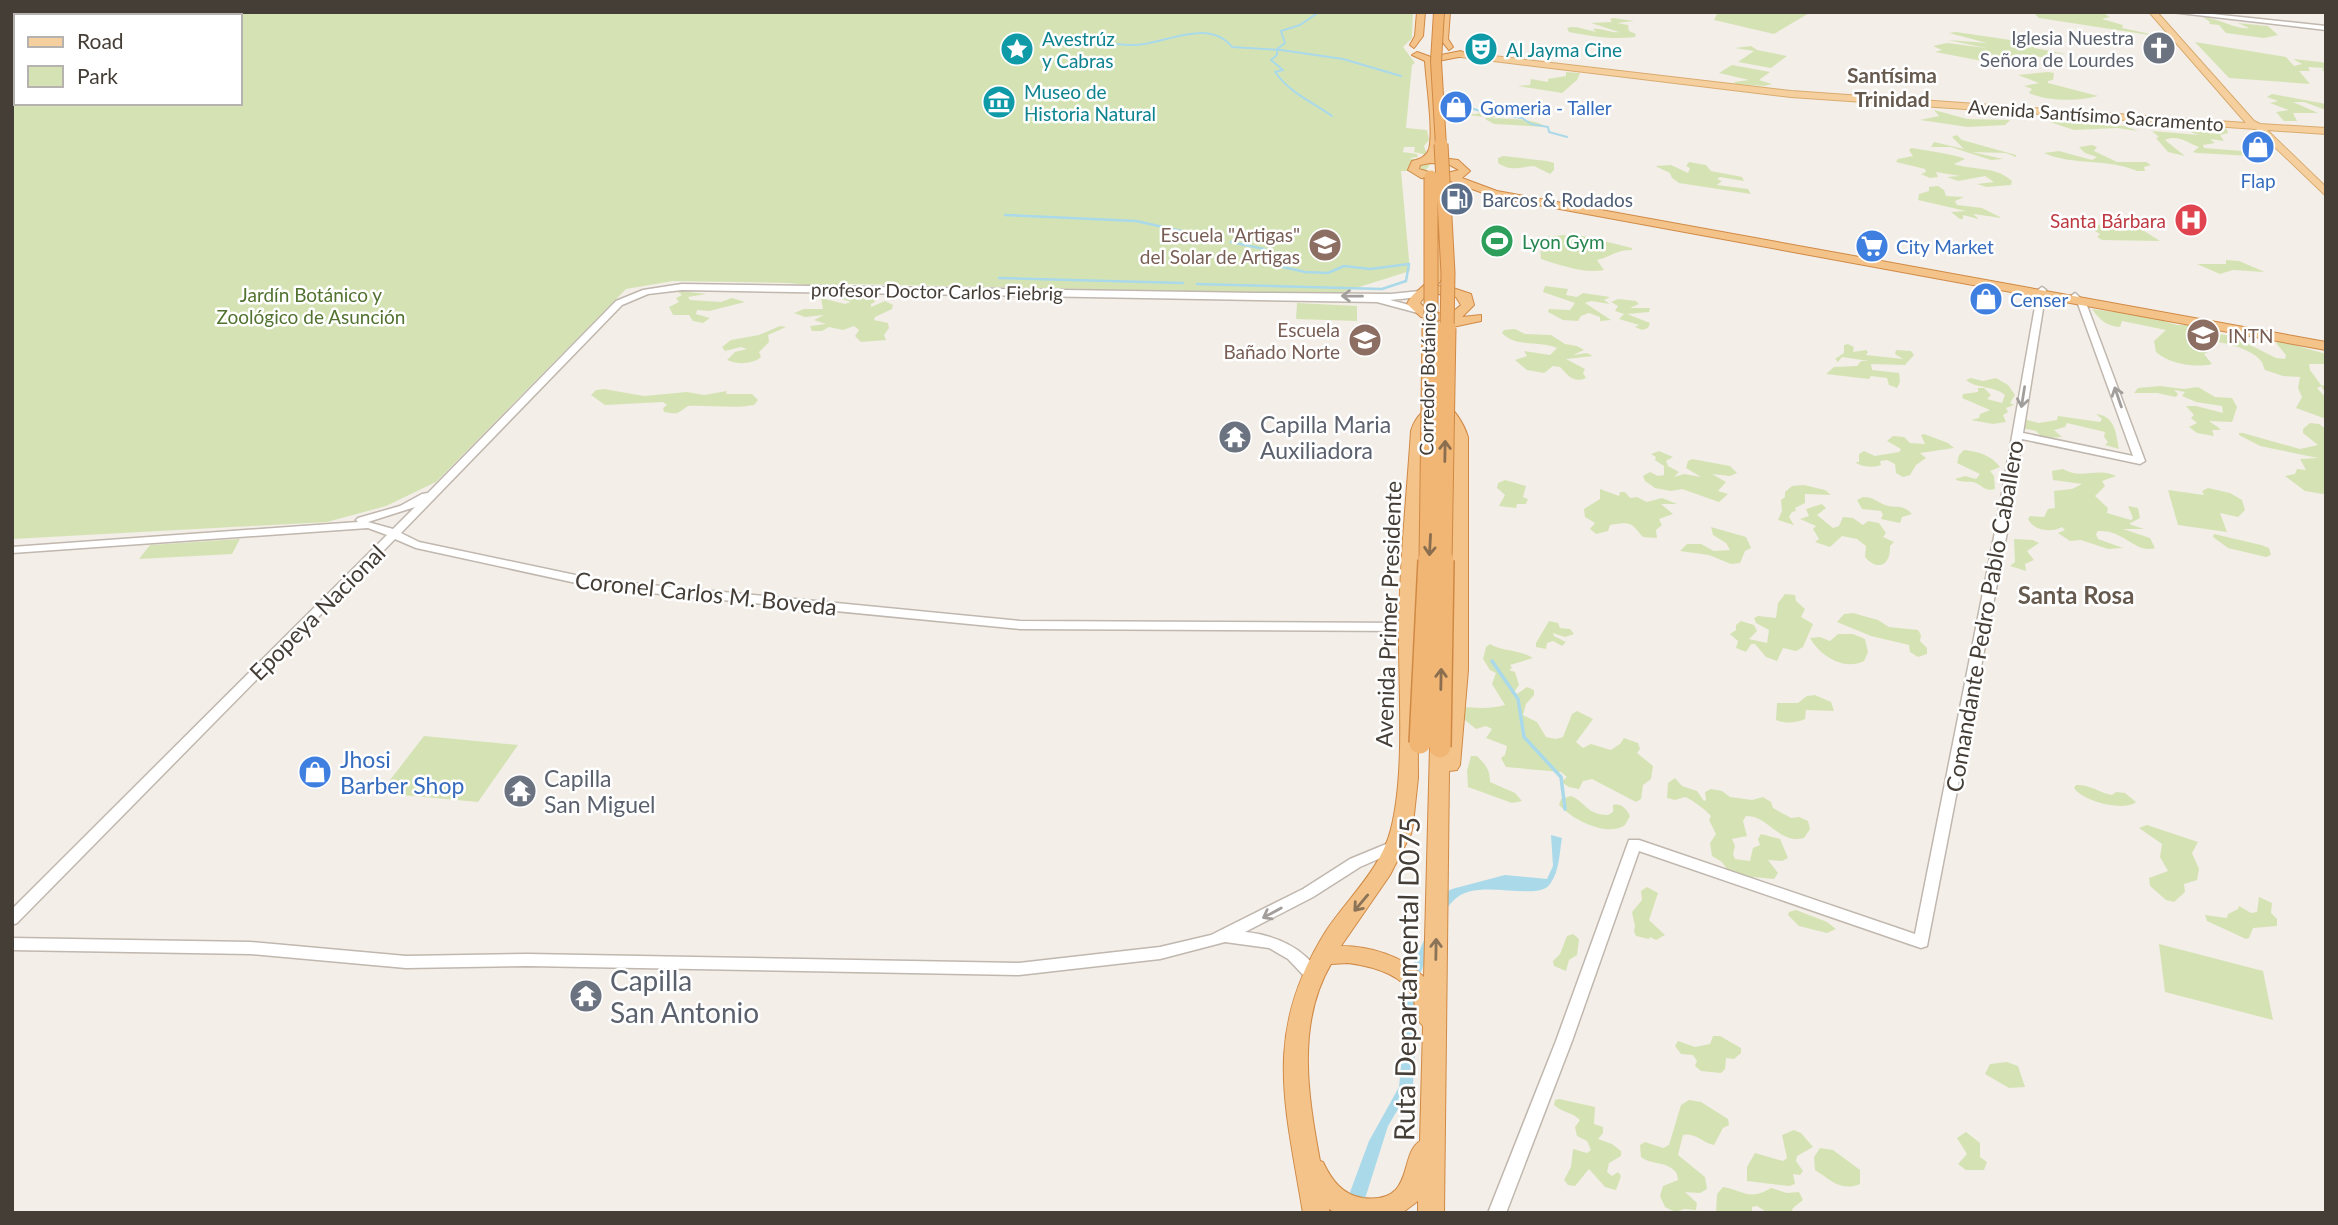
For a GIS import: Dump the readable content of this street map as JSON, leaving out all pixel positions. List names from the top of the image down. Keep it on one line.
{"streets":{"highway":["Corredor Botánico","Avenida Primer Presidente","Ruta Departamental D075"],"main road":["Avenida Santísimo Sacramento"],"street":["profesor Doctor Carlos Fiebrig","Coronel Carlos M. Boveda","Epopeya Nacional","Comandante Pedro Pablo Caballero"]},"crossings":[["profesor Doctor Carlos Fiebrig","Epopeya Nacional"],["Corredor Botánico","Ruta Departamental D075"],["Coronel Carlos M. Boveda","Epopeya Nacional"],["Coronel Carlos M. Boveda","Avenida Primer Presidente"],["Avenida Primer Presidente","Ruta Departamental D075"]],"districts":["Santísima Trinidad","Santa Rosa"],"parks":["Jardín Botánico y Zoológico de Asunción"],"places":{"church":["Iglesia Nuestra Señora de Lourdes"],"place":["Avestrúz y Cabras"],"theatre":["Al Jayma Cine"],"museum":["Museo de Historia Natural"],"shop":["Gomeria - Taller","Flap","Censer","Jhosi Barber Shop"],"fuel station":["Barcos & Rodados"],"hospital":["Santa Bárbara"],"sports":["Lyon Gym"],"school or university":["Escuela \"Artigas\" del Solar de Artigas","INTN","Escuela Bañado Norte"],"supermarket":["City Market"],"temple":["Capilla Maria Auxiliadora","Capilla San Miguel","Capilla San Antonio"]},"legend":["Road","Park"]}
